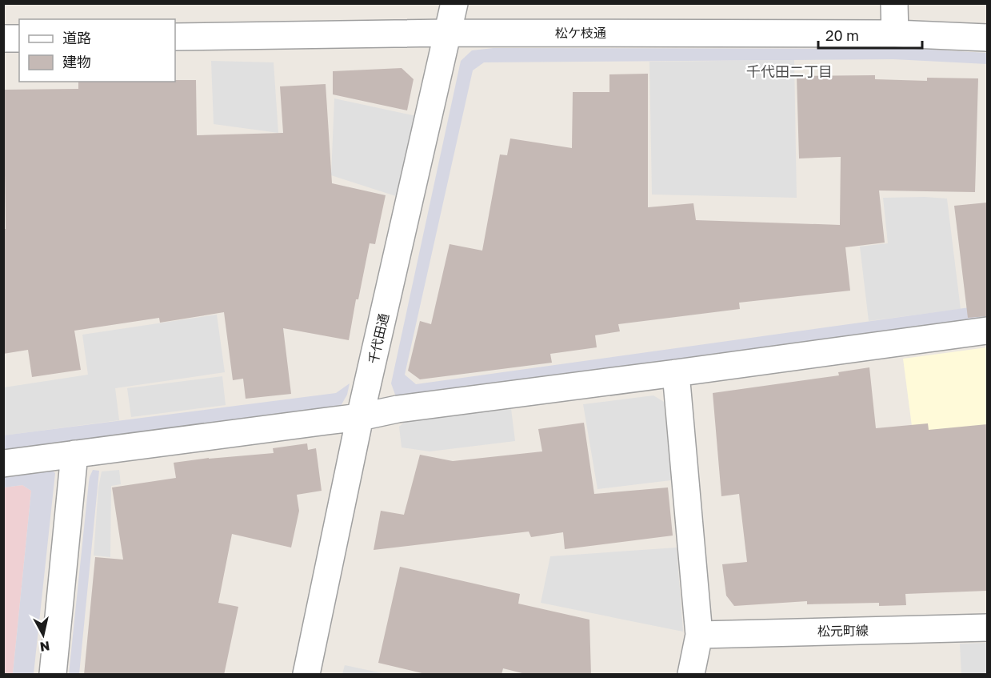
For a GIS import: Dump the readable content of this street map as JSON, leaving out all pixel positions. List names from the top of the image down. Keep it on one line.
{"streets":{"street":["松ケ枝通","千代田通","松元町線"]},"crossings":[["松ケ枝通","千代田通"]],"districts":["千代田二丁目"],"legend":["道路","建物"],"scale_bar":"20 m","north":"bottom"}
